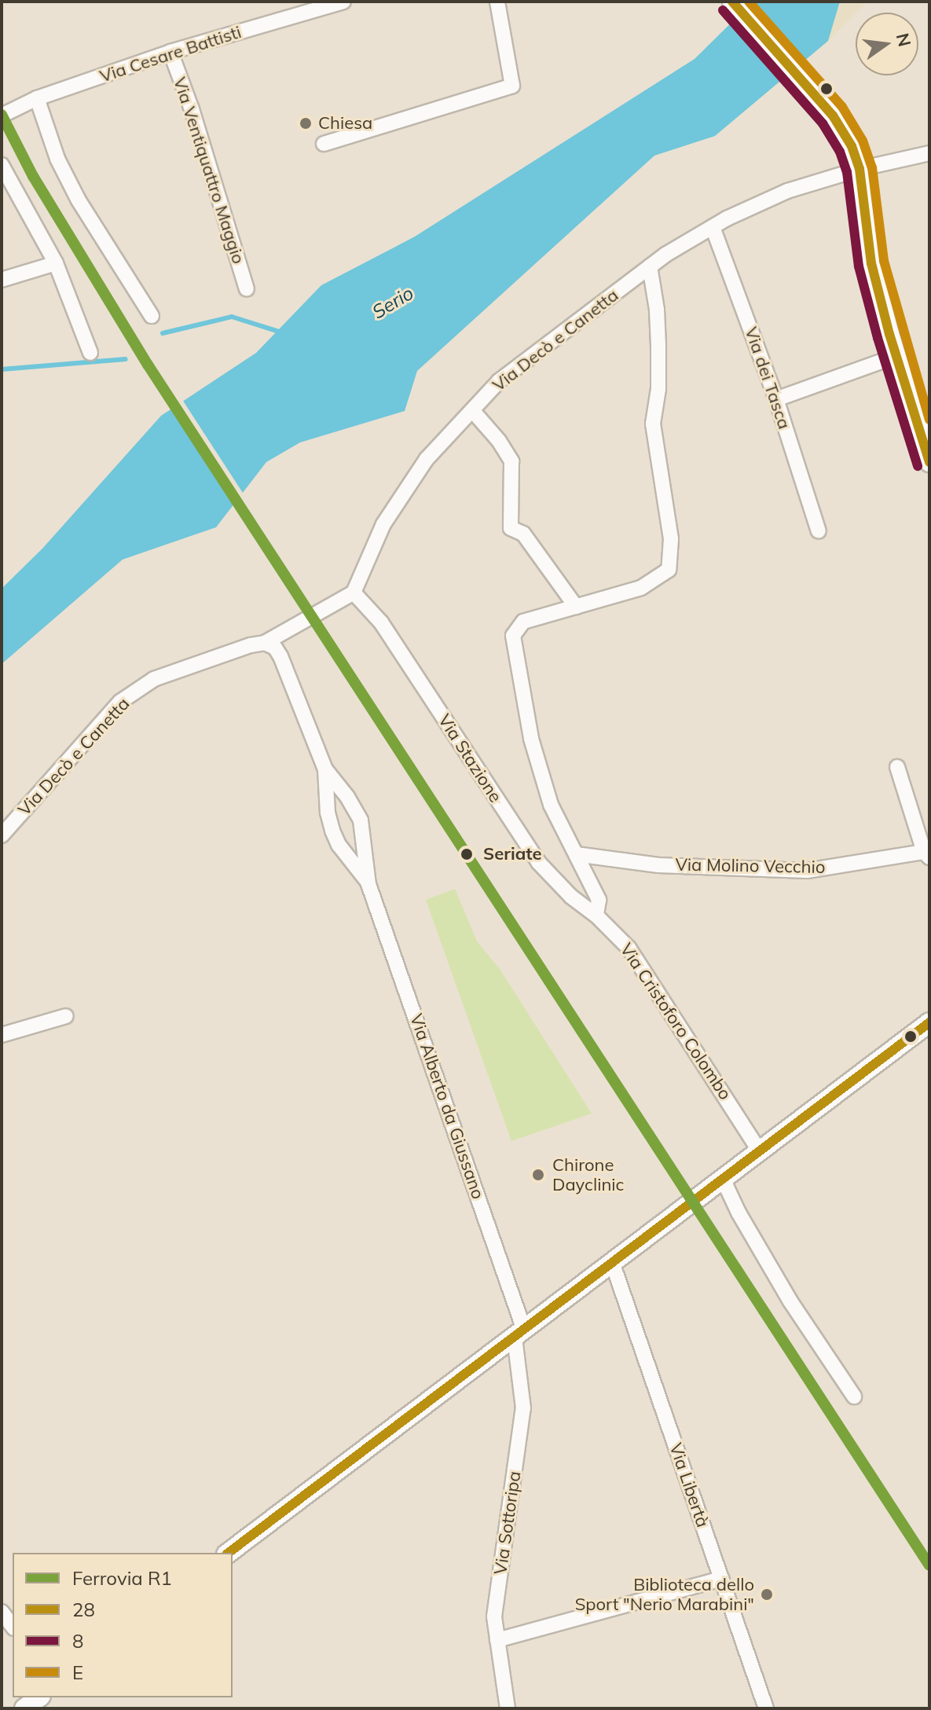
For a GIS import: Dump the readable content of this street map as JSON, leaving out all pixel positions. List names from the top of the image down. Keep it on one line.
{"streets":{"street":["Via Cesare Battisti","Via Ventiquattro Maggio","Via Decò e Canetta","Via dei Tasca","Via Stazione","Via Molino Vecchio","Via Cristoforo Colombo","Via Alberto da Giussano","Via Libertà","Via Sottoripa"]},"crossings":[["Via Cesare Battisti","Via Ventiquattro Maggio"],["Via Decò e Canetta","Via dei Tasca"],["Via Decò e Canetta","Via Stazione"],["Via Stazione","Via Cristoforo Colombo"],["Via Alberto da Giussano","Via Sottoripa"]],"water":["Serio"],"places":["Chiesa","Seriate","Chirone Dayclinic","Biblioteca dello Sport \"Nerio Marabini\""],"lines":["transit line 28","transit line E","transit line 8","rail line R1"],"legend":["Ferrovia R1","28","8","E"],"north":"right"}
